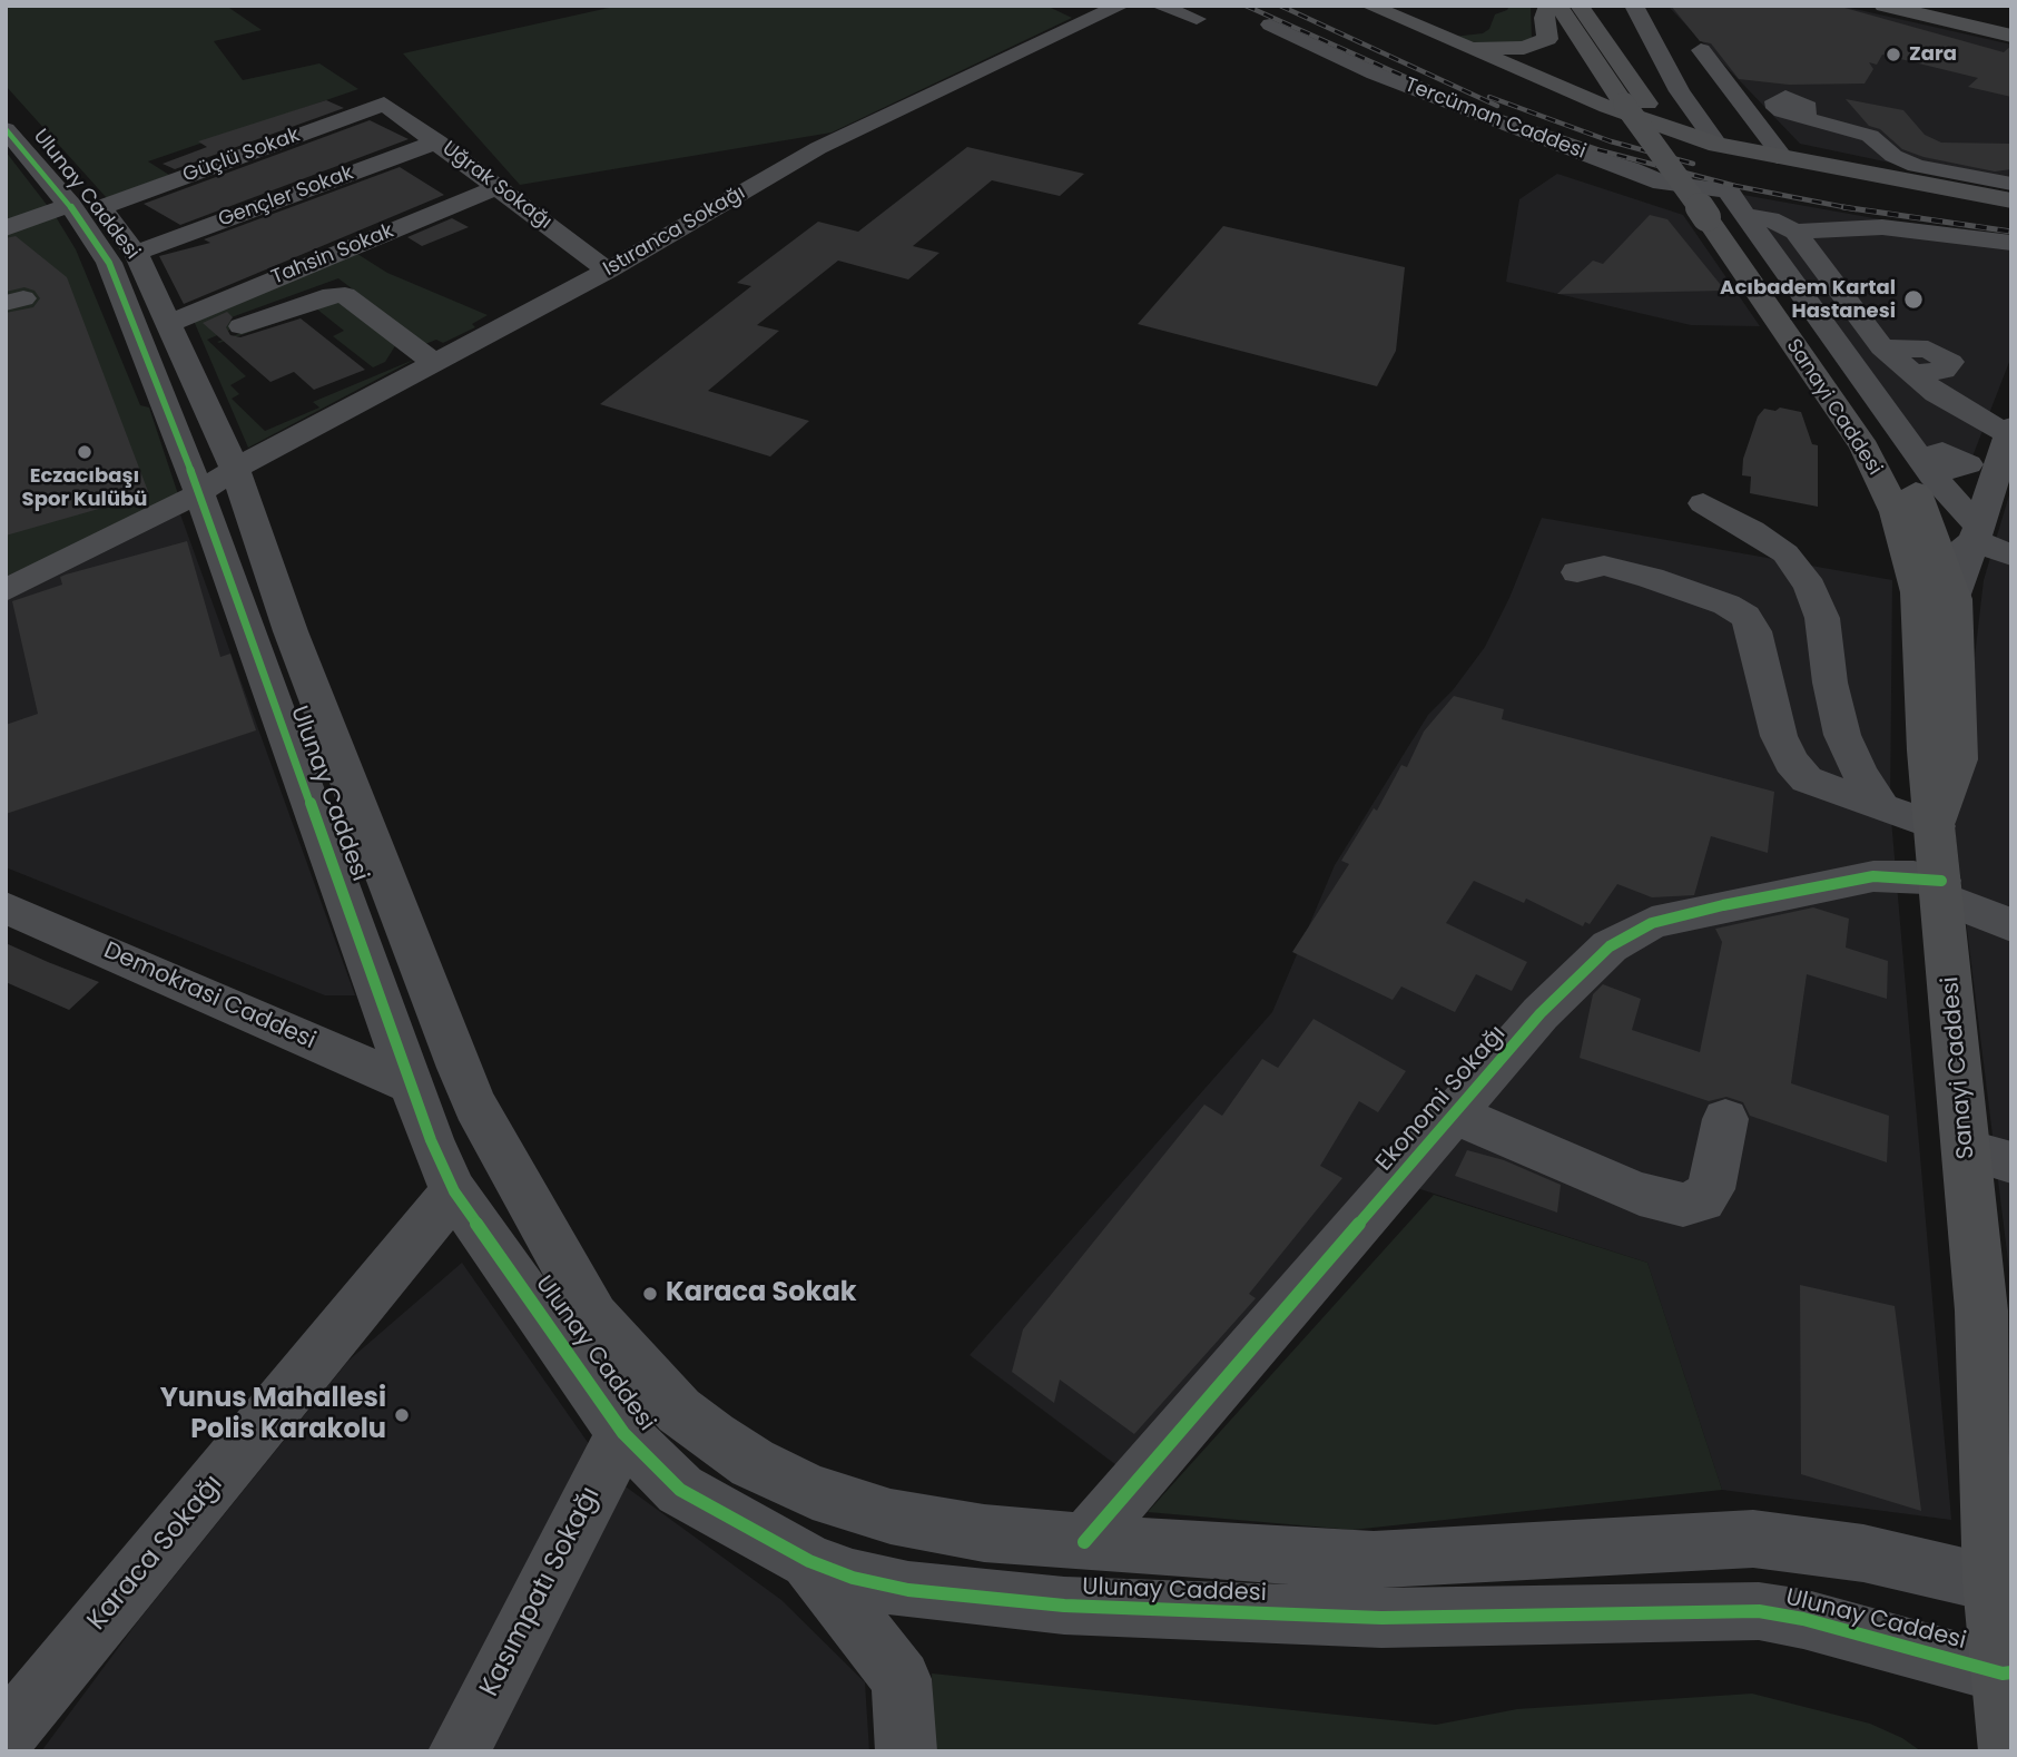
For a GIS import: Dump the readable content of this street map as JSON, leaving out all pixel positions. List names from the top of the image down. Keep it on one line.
{"streets":{"main road":["Ulunay Caddesi","Sanayi Caddesi"],"street":["Tercüman Caddesi","Güçlü Sokak","Uğrak Sokağı","Gençler Sokak","Istıranca Sokağı","Tahsin Sokak","Demokrasi Caddesi","Ekonomi Sokağı","Karaca Sokağı","Kasımpatı Sokağı"]},"crossings":[["Tercüman Caddesi","Sanayi Caddesi"],["Güçlü Sokak","Uğrak Sokağı"],["Güçlü Sokak","Ulunay Caddesi"],["Uğrak Sokağı","Gençler Sokak"],["Uğrak Sokağı","Istıranca Sokağı"],["Uğrak Sokağı","Tahsin Sokak"],["Ulunay Caddesi","Gençler Sokak"],["Ulunay Caddesi","Istıranca Sokağı"],["Ulunay Caddesi","Tahsin Sokak"],["Ulunay Caddesi","Sanayi Caddesi"],["Ulunay Caddesi","Demokrasi Caddesi"],["Ulunay Caddesi","Ekonomi Sokağı"],["Ulunay Caddesi","Karaca Sokağı"],["Ulunay Caddesi","Kasımpatı Sokağı"],["Sanayi Caddesi","Ekonomi Sokağı"]],"places":["Zara","Acıbadem Kartal Hastanesi","Eczacıbaşı Spor Kulübü","Karaca Sokak","Yunus Mahallesi Polis Karakolu"]}
